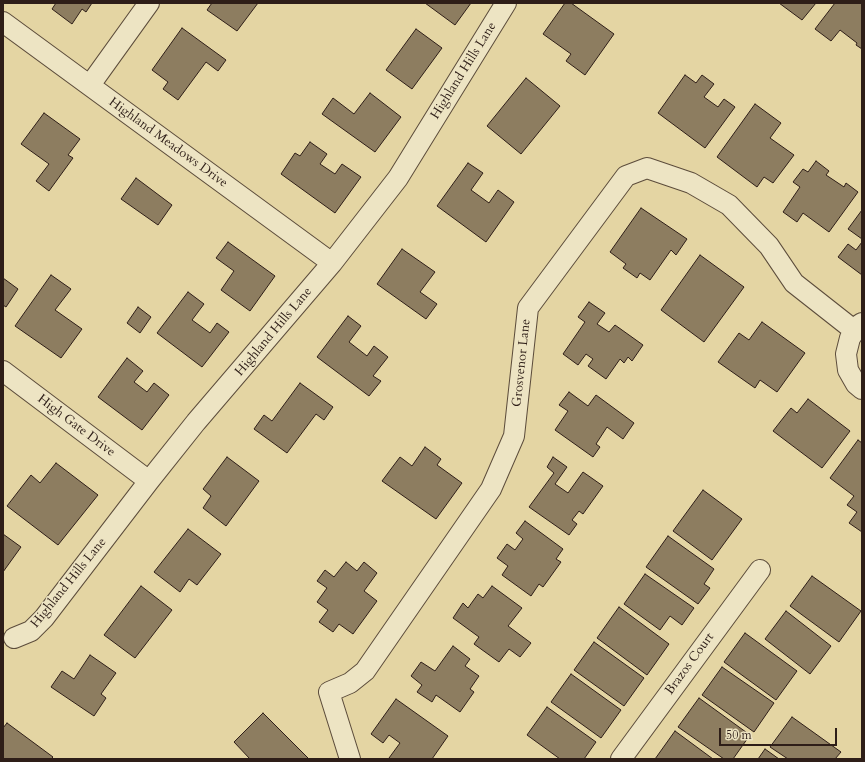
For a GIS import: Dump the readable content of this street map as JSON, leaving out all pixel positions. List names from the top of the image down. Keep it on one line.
{"streets":{"street":["Highland Hills Lane","Highland Meadows Drive","Grosvenor Lane","High Gate Drive","Brazos Court"]},"crossings":[["Highland Hills Lane","Highland Meadows Drive"],["Highland Hills Lane","High Gate Drive"]],"scale_bar":"50 m"}
